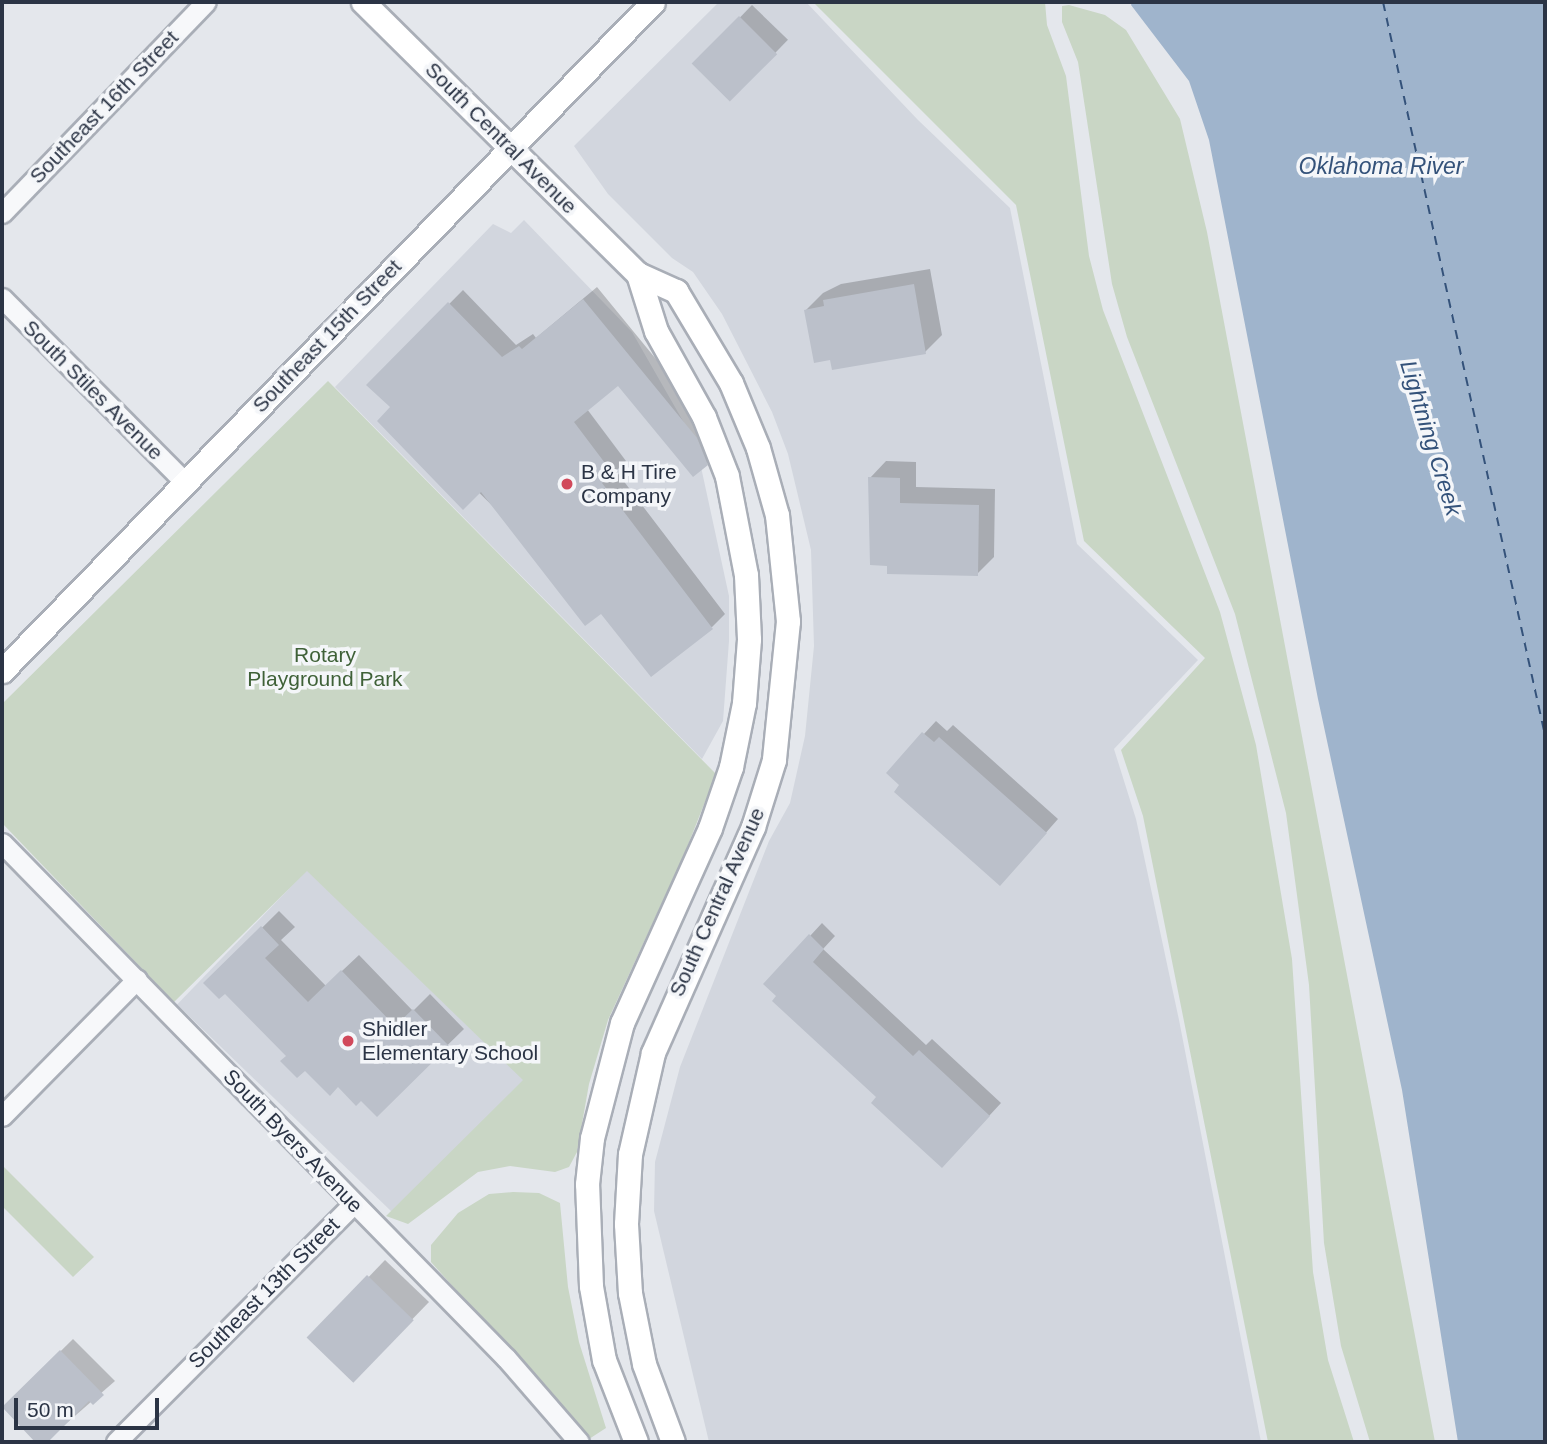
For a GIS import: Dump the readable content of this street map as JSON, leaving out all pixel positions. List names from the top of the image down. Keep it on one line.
{"streets":{"main road":["South Central Avenue","Southeast 15th Street"],"street":["Southeast 16th Street","South Stiles Avenue","South Byers Avenue","Southeast 13th Street"]},"crossings":[["South Central Avenue","Southeast 15th Street"],["Southeast 15th Street","South Stiles Avenue"],["South Byers Avenue","Southeast 13th Street"]],"water":["Oklahoma River","Lightning Creek"],"parks":["Rotary Playground Park"],"places":["B & H Tire Company","Shidler Elementary School"],"scale_bar":"50 m"}
